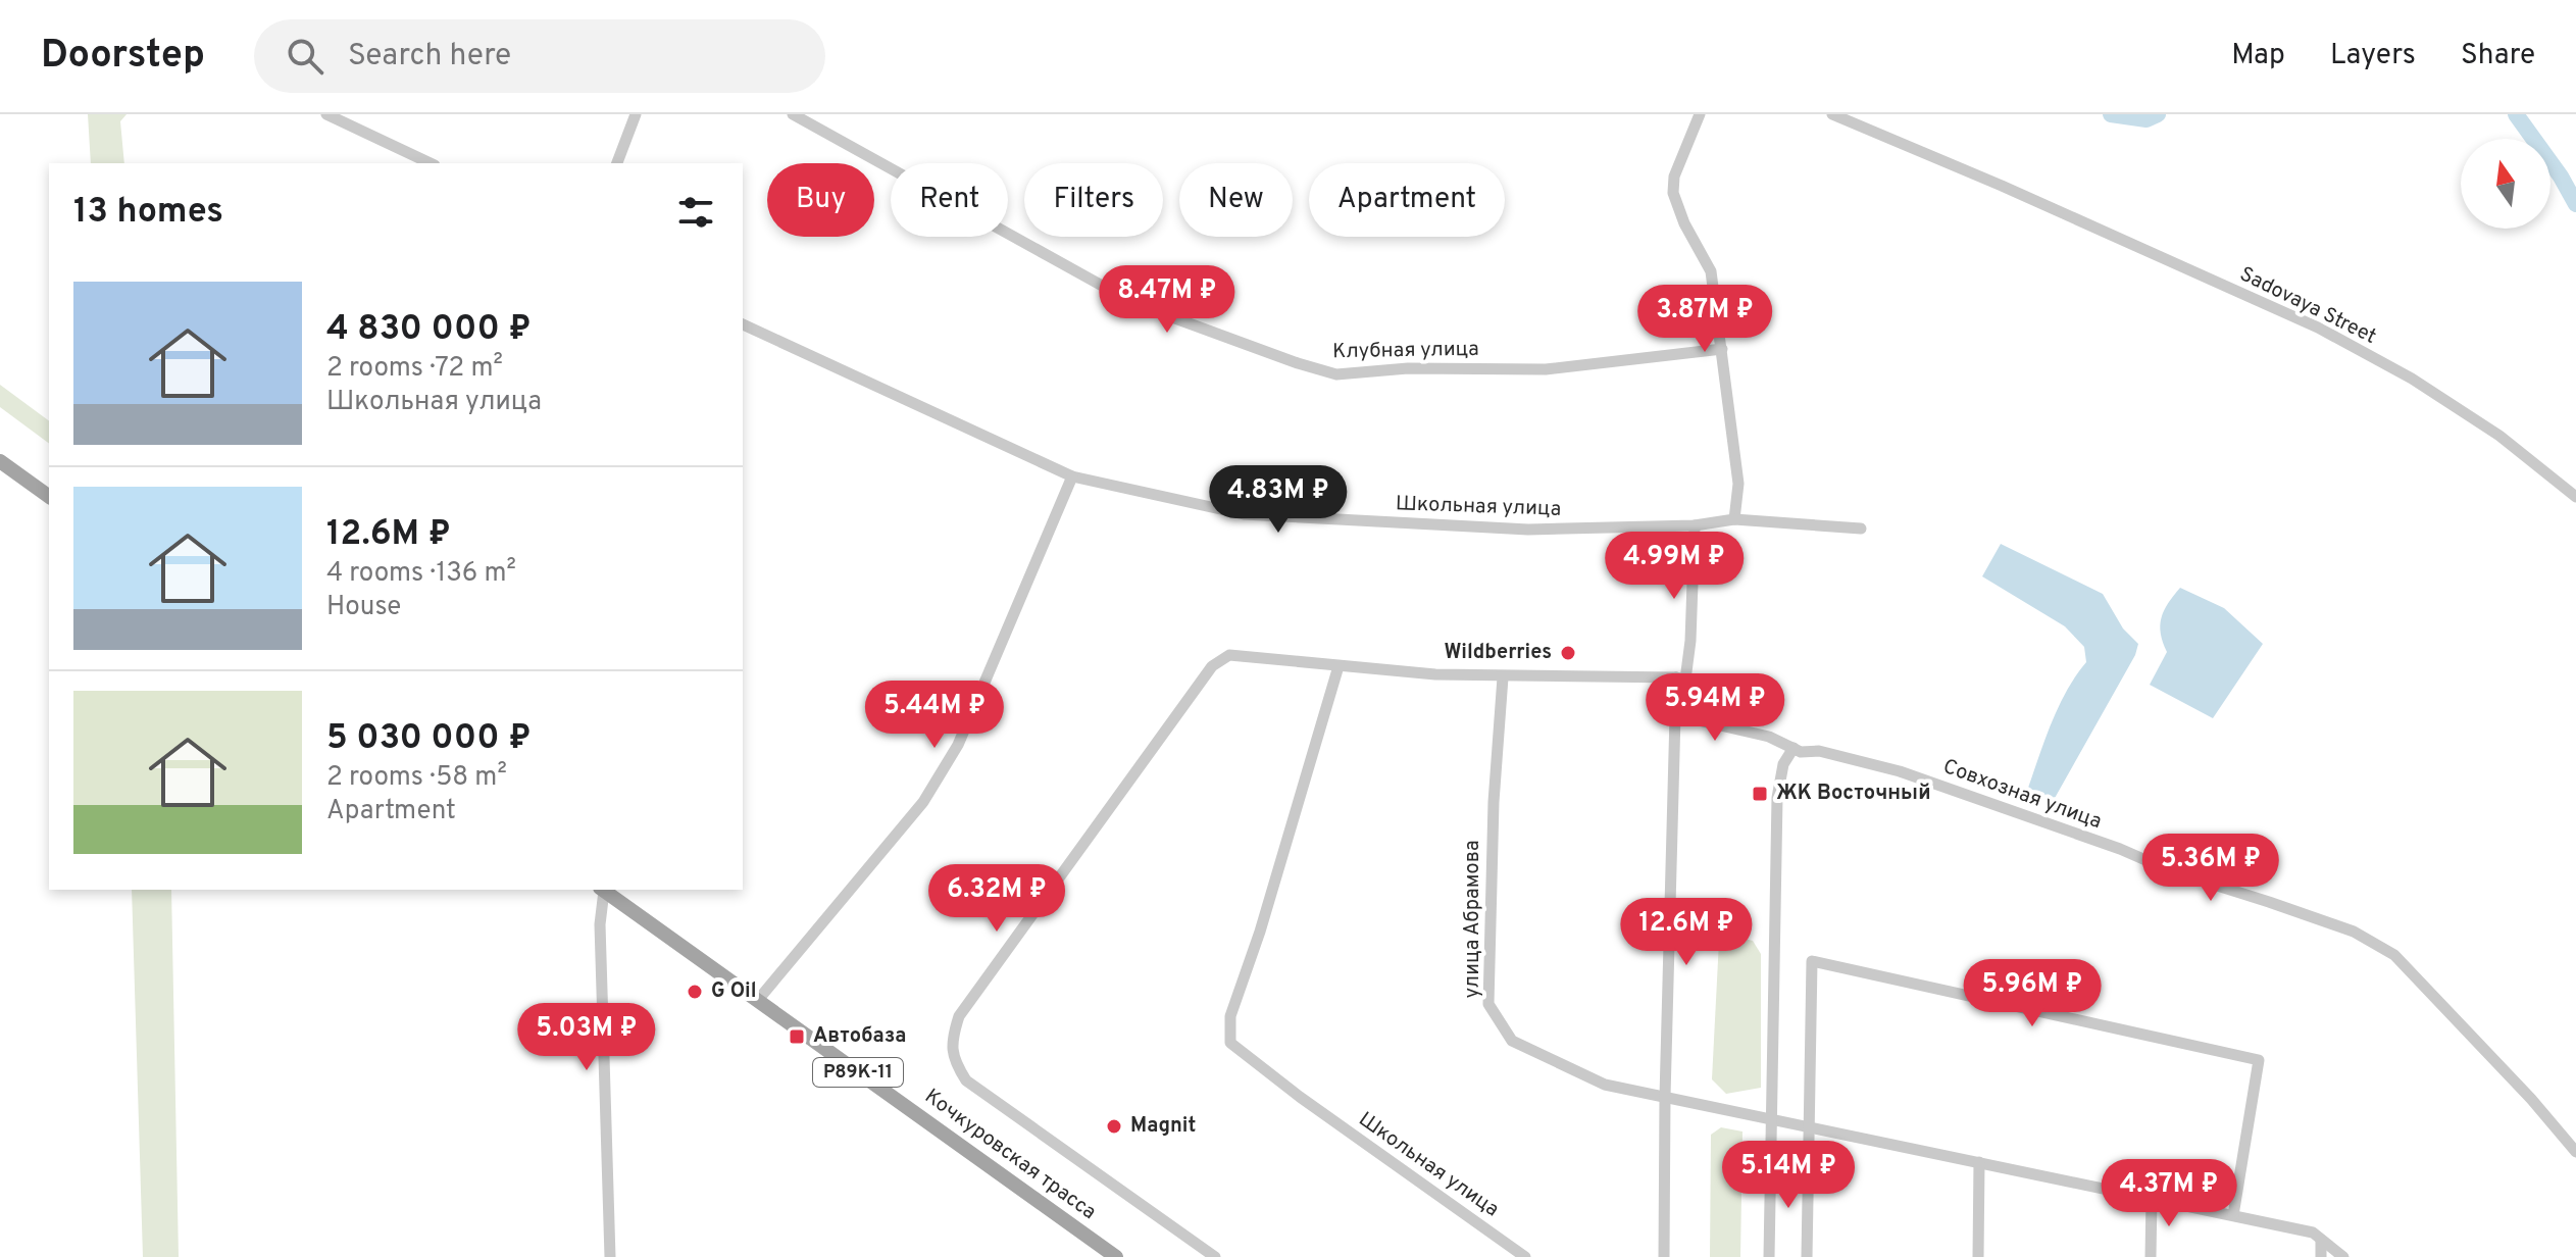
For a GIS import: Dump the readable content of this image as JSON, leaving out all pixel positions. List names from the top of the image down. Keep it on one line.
{"streets":{"main road":["Р89К-11","Кочкуровская трасса"],"street":["Sadovaya Street","Клубная улица","Школьная улица","Совхозная улица","улица Абрамова"]},"places":{"other":["Wildberries","G Oil","Magnit"],"transit":["ЖК Восточный","Автобаза"]},"north":"top","page":{"header":"Doorstep","search":"Search here","nav":["Map","Layers","Share"],"chip":["Buy","Rent","Filters","New","Apartment"],"heading":"13 homes","list":[{"name":"4 830 000 ₽","note":"2 rooms · 72 m² · Школьная улица"},{"name":"12.6M ₽","note":"4 rooms · 136 m² · House"},{"name":"5 030 000 ₽","note":"2 rooms · 58 m² · Apartment"}],"price":["8.47M ₽","3.87M ₽","4.83M ₽","4.99M ₽","5.94M ₽","5.44M ₽","5.36M ₽","6.32M ₽","12.6M ₽","5.96M ₽","5.03M ₽","5.14M ₽","4.37M ₽"]}}
